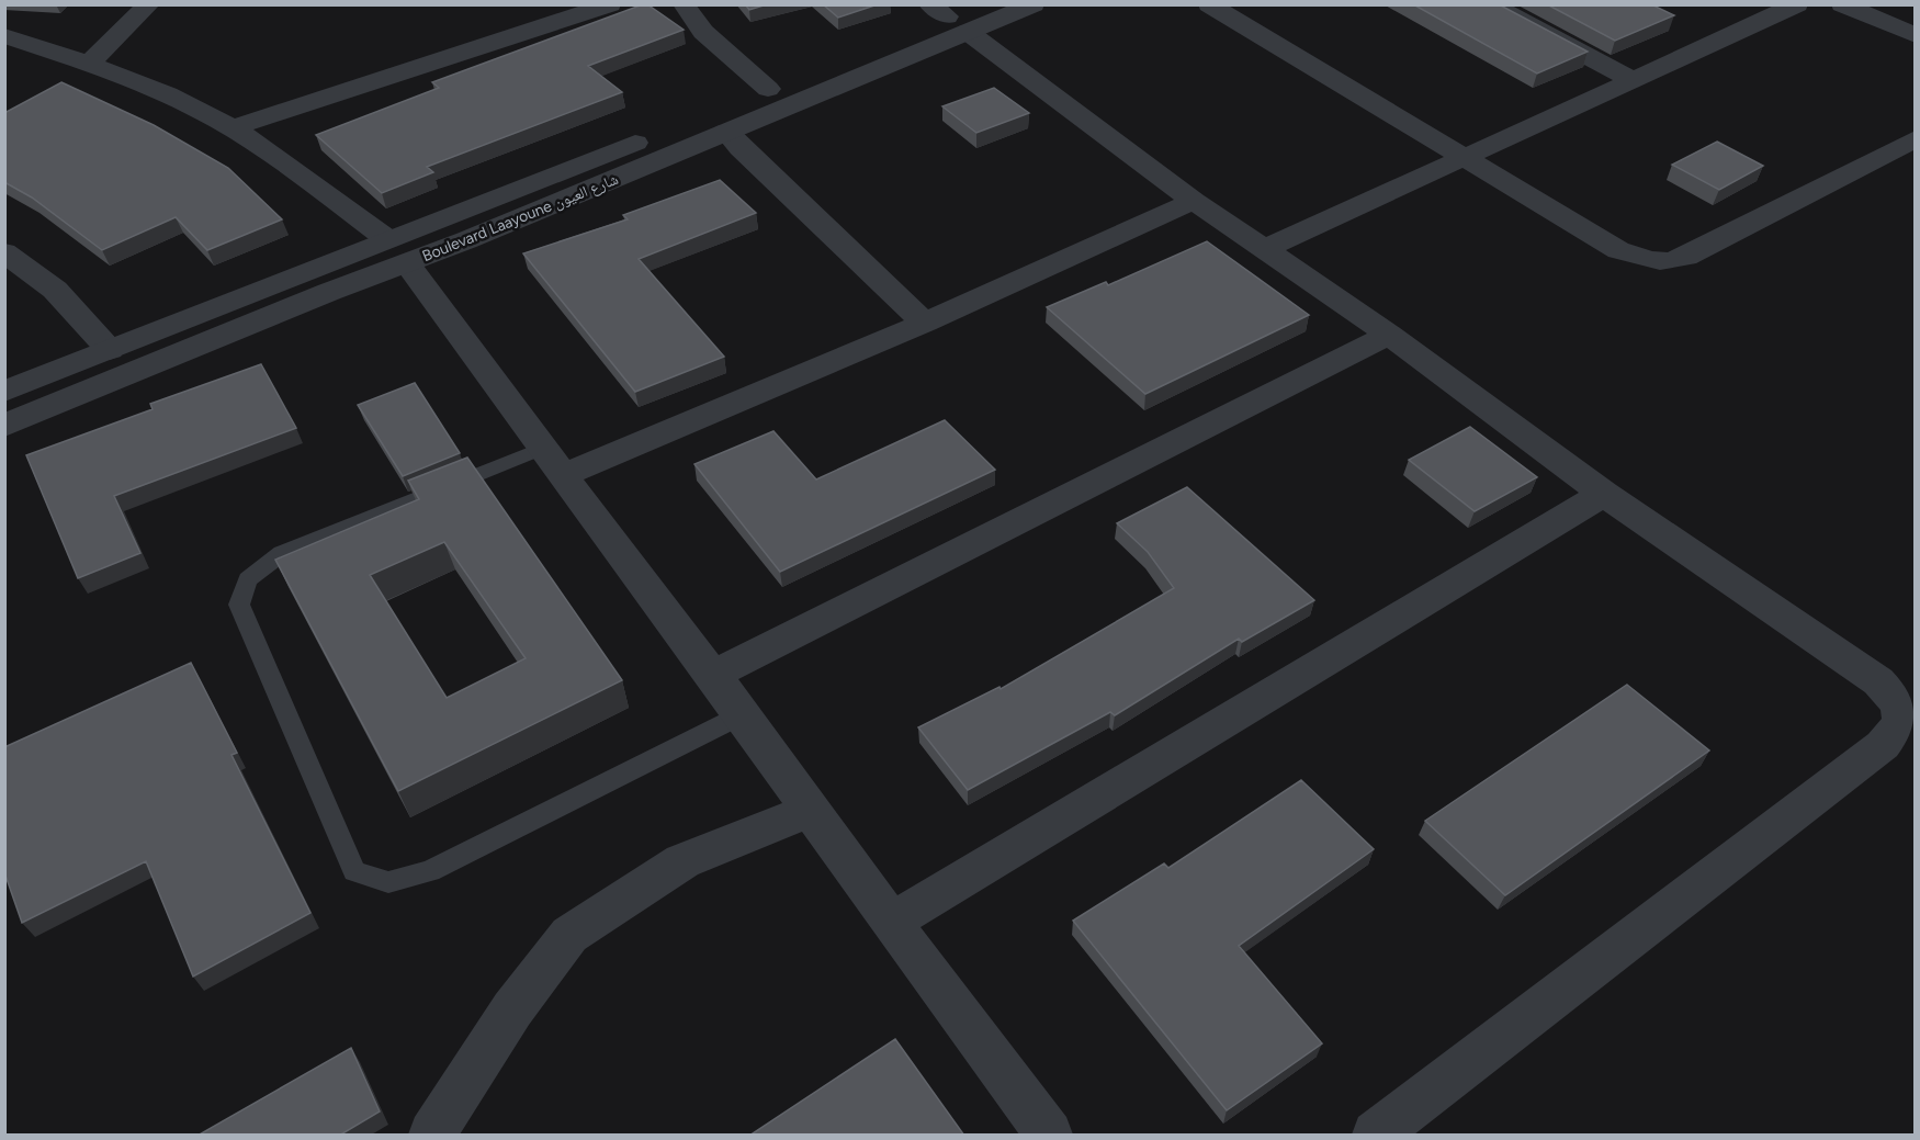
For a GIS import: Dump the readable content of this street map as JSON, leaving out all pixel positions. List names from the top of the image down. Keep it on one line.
{"streets":{"street":["Boulevard Laayoune شارع العيون"]}}
